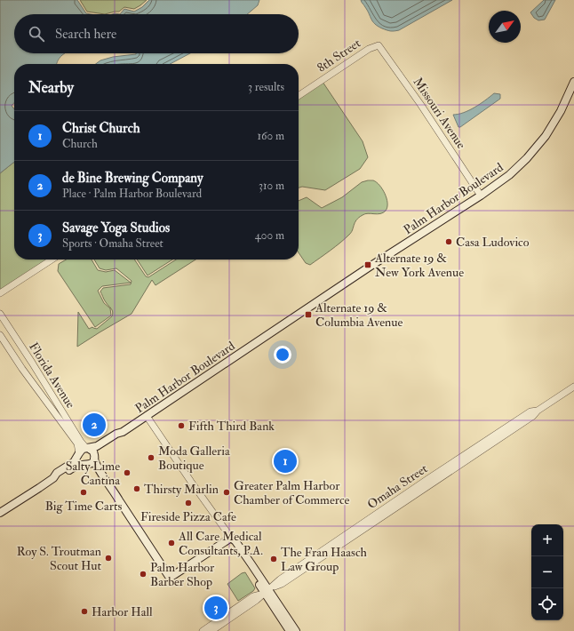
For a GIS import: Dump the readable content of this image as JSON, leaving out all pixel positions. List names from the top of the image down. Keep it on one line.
{"streets":{"main road":["Palm Harbor Boulevard"],"street":["8th Street","Missouri Avenue","Florida Avenue","Omaha Street"]},"crossings":[["8th Street","Missouri Avenue"],["Missouri Avenue","Palm Harbor Boulevard"],["Palm Harbor Boulevard","Florida Avenue"]],"places":{"other":["Casa Ludovico","Fifth Third Bank","Moda Galleria Boutique","Salty Lime Cantina","Thirsty Marlin","Big Time Carts","Greater Palm Harbor Chamber of Commerce","Fireside Pizza Cafe","All Care Medical Consultants, P.A.","Roy S. Troutman Scout Hut","The Fran Haasch Law Group","Palm Harbor Barber Shop","Harbor Hall"],"transit":["Alternate 19 & New York Avenue","Alternate 19 & Columbia Avenue"]},"north":"top right","page":{"search":"Search here","heading":["Nearby","3 results"],"list":[{"mark":"1","name":"Christ Church","note":"Church","value":"160 m"},{"mark":"2","name":"de Bine Brewing Company","note":"Place · Palm Harbor Boulevard","value":"310 m"},{"mark":"3","name":"Savage Yoga Studios","note":"Sports · Omaha Street","value":"400 m"}],"pins":["2","1","3"],"map_buttons":["+","−"]}}
